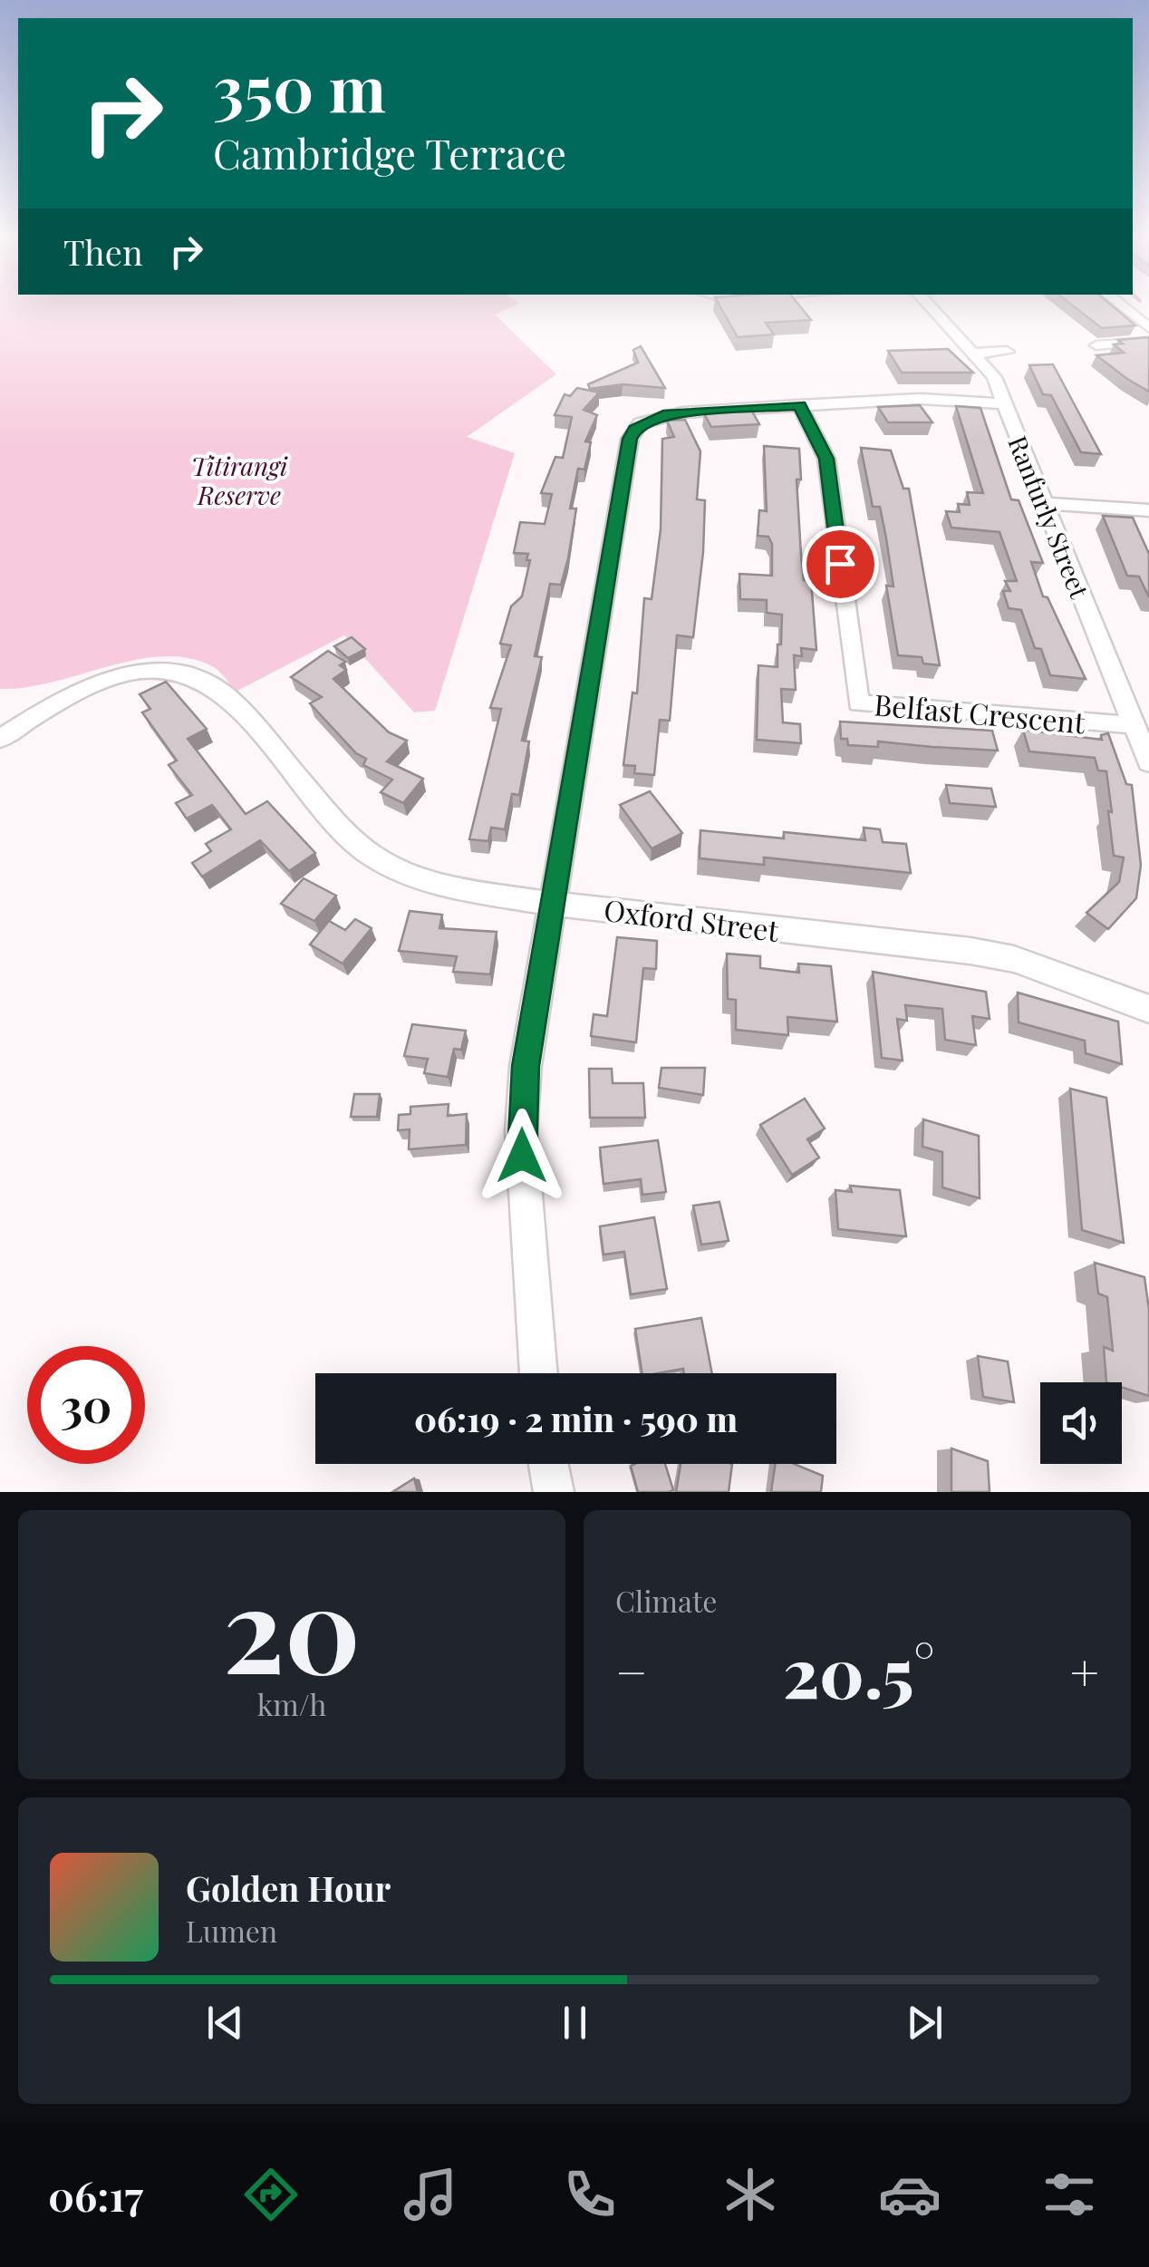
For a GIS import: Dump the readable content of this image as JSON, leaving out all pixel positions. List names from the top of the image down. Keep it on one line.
{"streets":{"street":["Ranfurly Street","Belfast Crescent","Oxford Street"]},"crossings":[["Ranfurly Street","Belfast Crescent"]],"parks":["Titirangi Reserve"],"page":{"turn":["350 m","Cambridge Terrace"],"then":"Then","limit":"30","trip":"06:19 · 2 min · 590 m","tile":[["20","km/h"],"Climate"],"heat":["−","20.5°","+"],"song":["Golden Hour","Lumen"],"tabs":"06:17"}}
